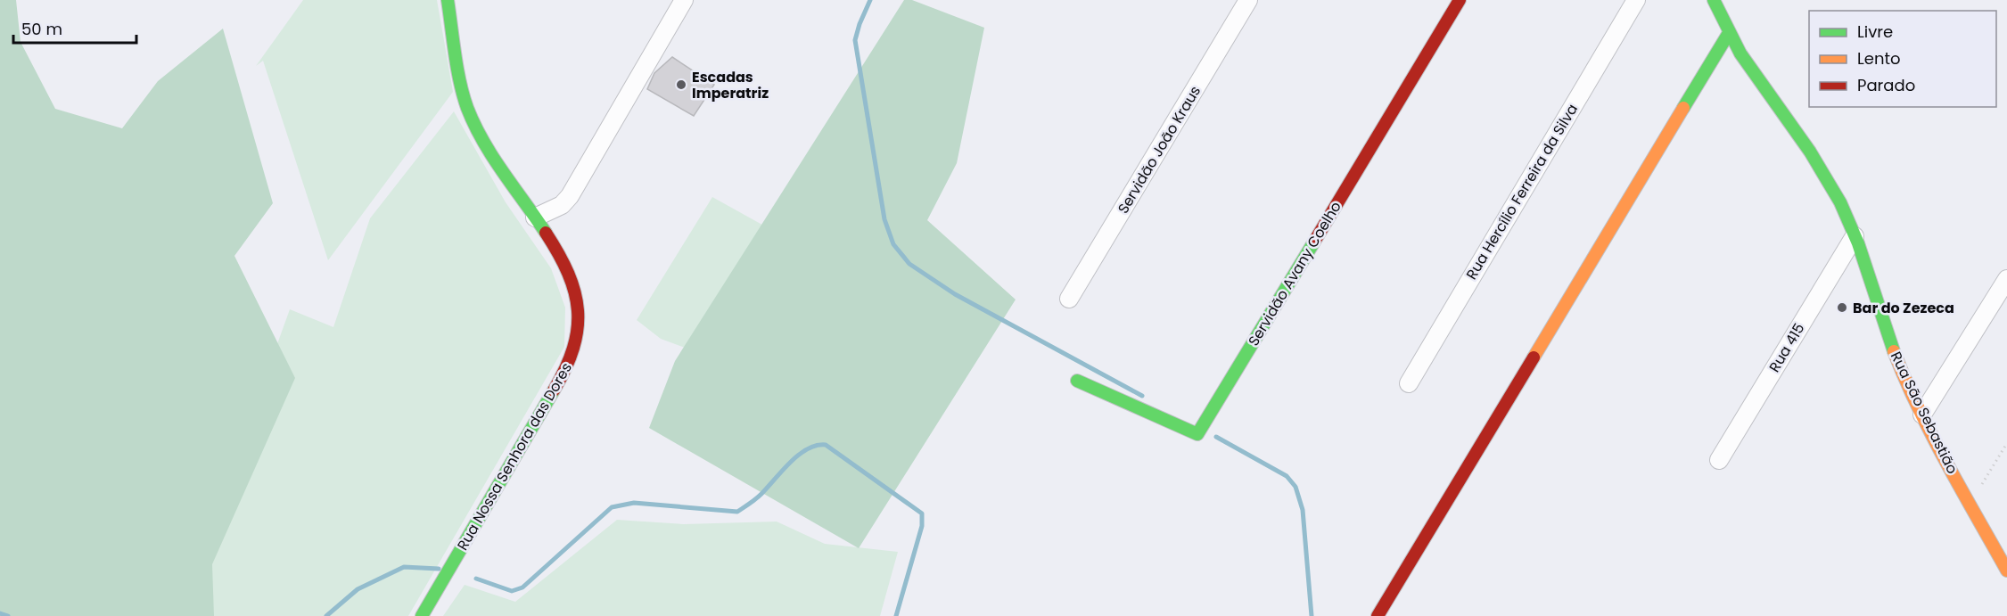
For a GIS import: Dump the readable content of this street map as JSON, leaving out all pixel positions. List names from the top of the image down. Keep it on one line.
{"streets":{"street":["Servidão João Kraus","Rua Hercílio Ferreira da Silva","Servidão Avany Coelho","Rua 415","Rua São Sebastião","Rua Nossa Senhora das Dores"]},"crossings":[["Rua 415","Rua São Sebastião"]],"places":["Escadas Imperatriz","Bar do Zezeca"],"legend":["Livre","Lento","Parado"],"scale_bar":"50 m"}
